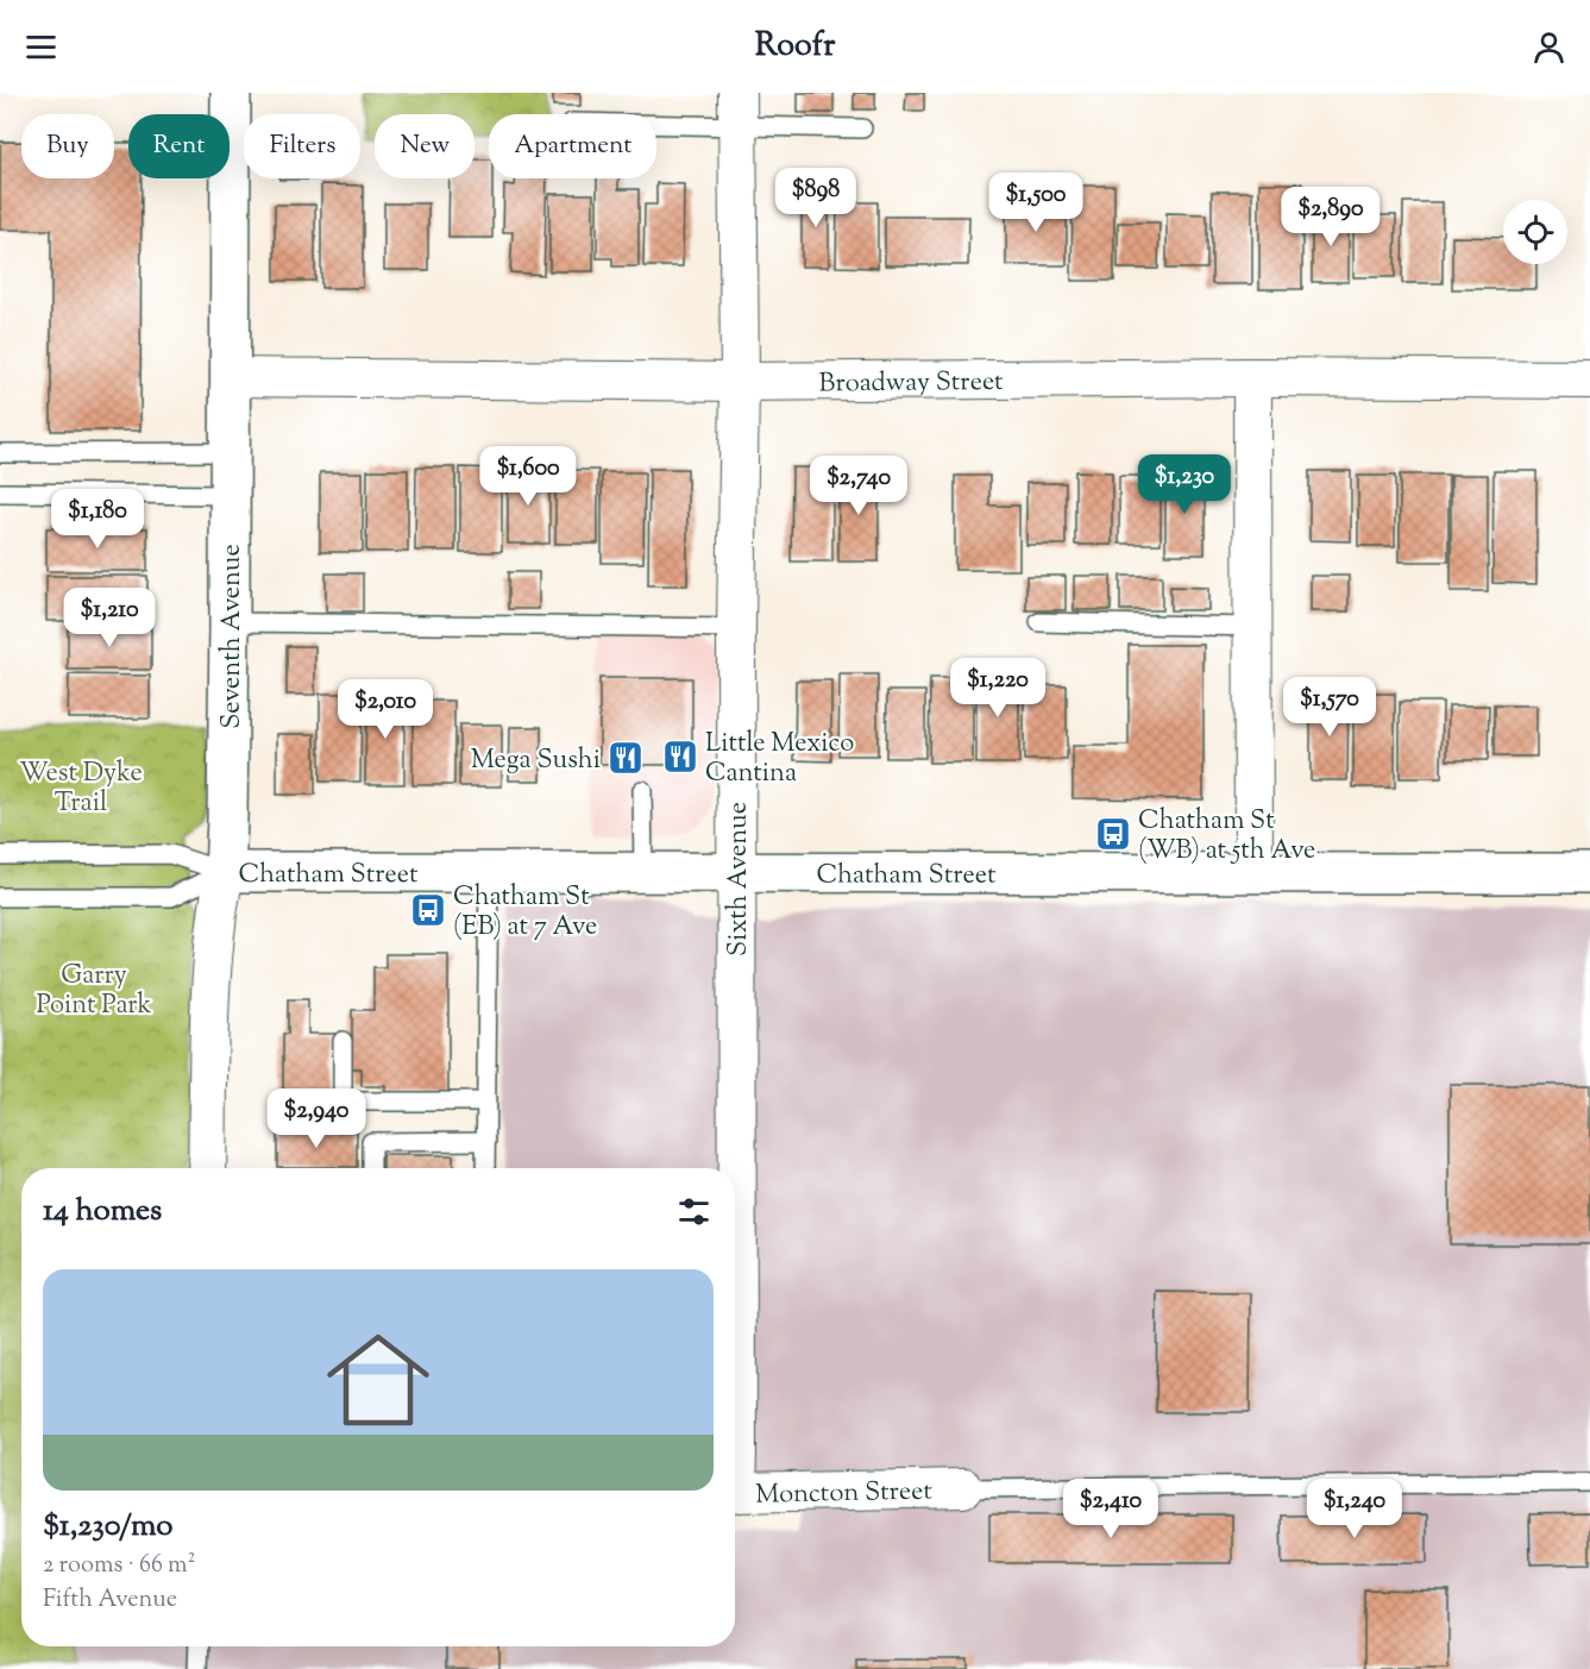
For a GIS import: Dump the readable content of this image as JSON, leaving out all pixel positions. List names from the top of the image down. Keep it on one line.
{"streets":{"street":["Broadway Street","Seventh Avenue","Chatham Street","Sixth Avenue","Moncton Street"]},"crossings":[["Broadway Street","Seventh Avenue"],["Broadway Street","Sixth Avenue"],["Seventh Avenue","Chatham Street"],["Chatham Street","Sixth Avenue"]],"parks":["West Dyke Trail","Garry Point Park"],"places":{"restaurant":["Little Mexico Cantina","Mega Sushi"],"bus stop":["Chatham St (WB) at 5th Ave","Chatham St (EB) at 7 Ave"]},"page":{"header":"Roofr","chip":["Buy","Rent","Filters","New","Apartment"],"price":["$898","$1,500","$2,890","$1,600","$1,230","$2,740","$1,180","$1,210","$1,220","$1,570","$2,010","$2,940","$2,410","$1,240"],"heading":"14 homes","list":[{"name":"$1,230/mo","note":"2 rooms · 66 m² · Fifth Avenue"}]}}
